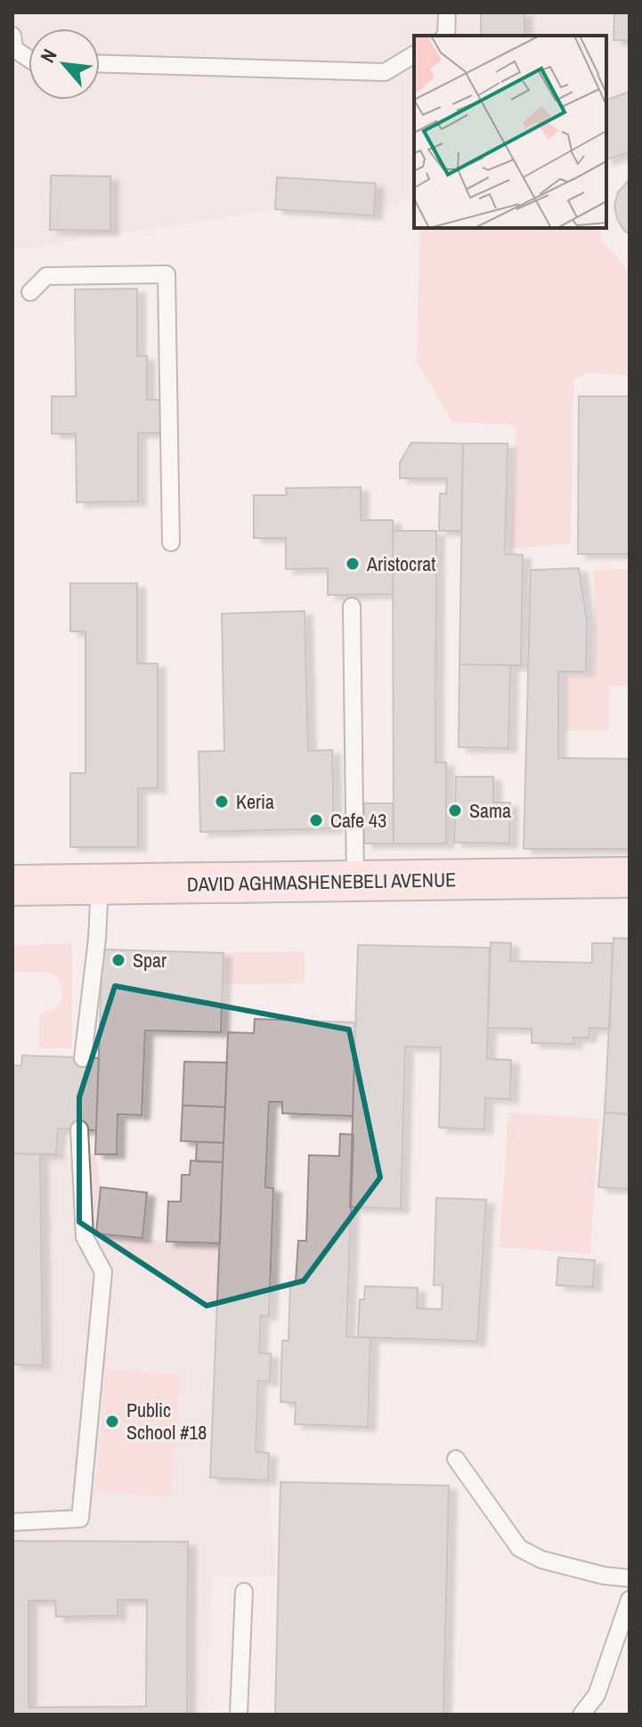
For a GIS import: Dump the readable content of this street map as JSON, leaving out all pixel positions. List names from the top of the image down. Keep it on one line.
{"streets":{"main road":["DAVID AGHMASHENEBELI AVENUE"]},"places":["Aristocrat","Keria","Sama","Cafe 43","Spar","Public School #18"],"north":"top left"}
